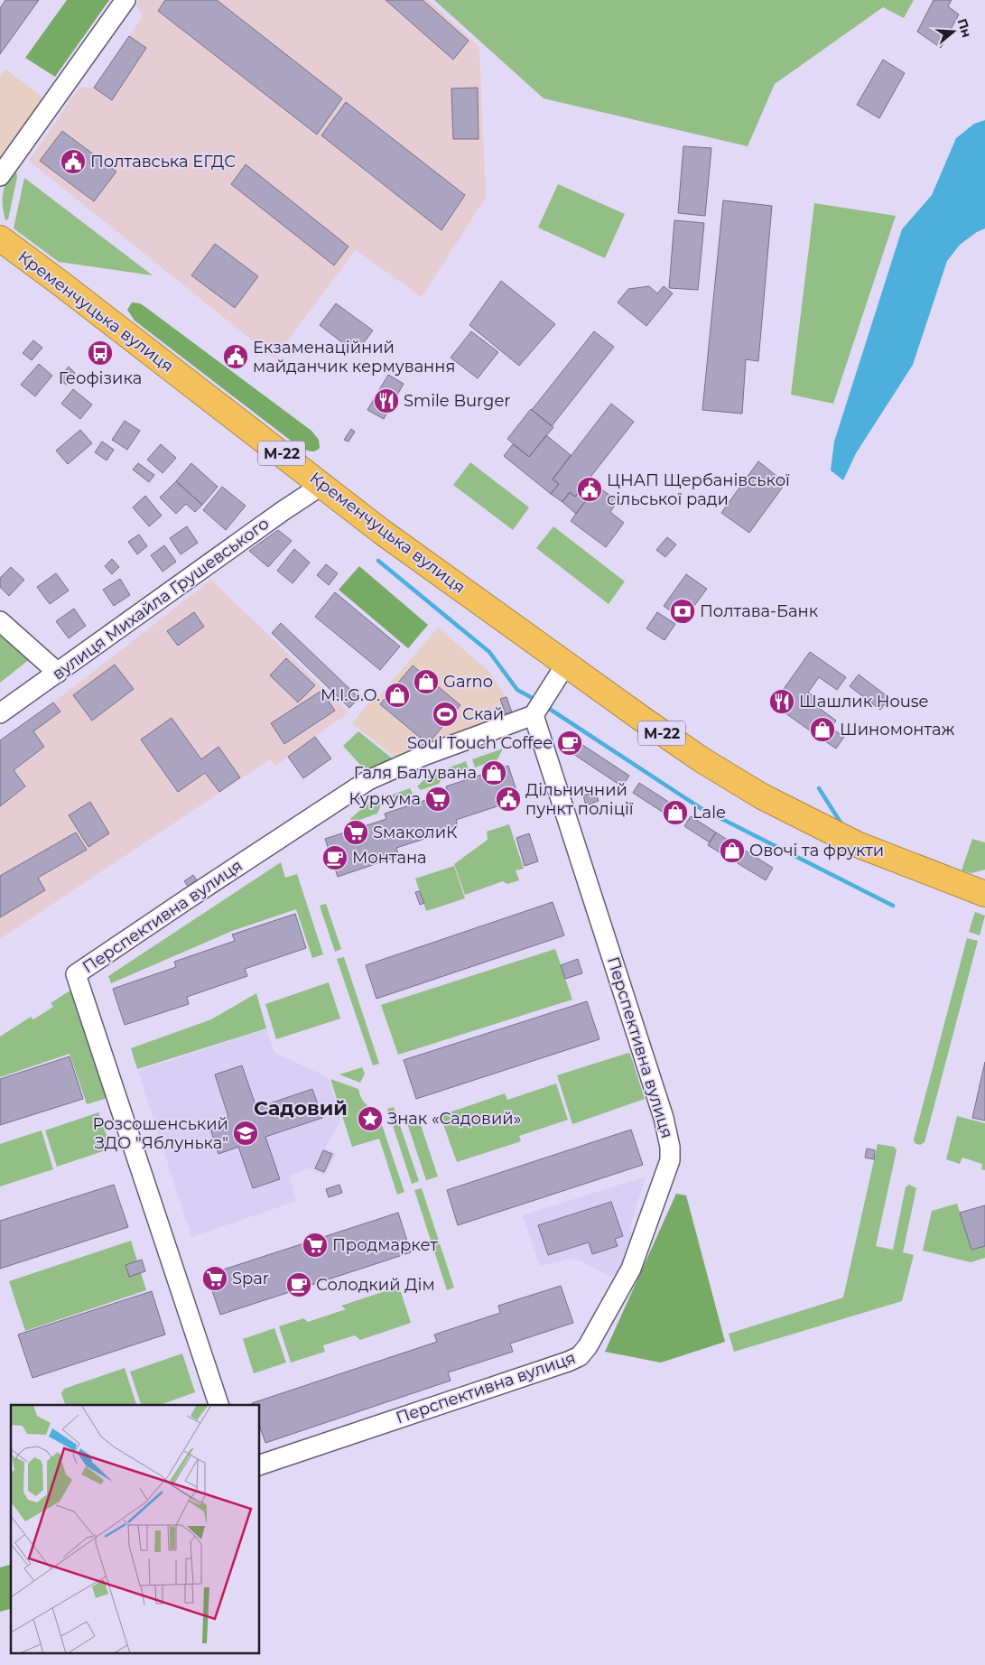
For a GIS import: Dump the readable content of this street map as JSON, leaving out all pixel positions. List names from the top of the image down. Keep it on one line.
{"streets":{"highway":["Кременчуцька вулиця","М-22"],"street":["вулиця Михайла Грушевського","Перспективна вулиця"]},"crossings":[["Кременчуцька вулиця","вулиця Михайла Грушевського"]],"districts":["Садовий"],"places":{"public building":["Полтавська ЕГДС","Екзаменаційний майданчик кермування","ЦНАП Щербанівської сільської ради","Дільничний пункт поліції"],"bus stop":["Геофізика"],"restaurant":["Smile Burger","Шашлик House"],"bank":["Полтава-Банк"],"shop":["Garno","M.I.G.O.","Шиномонтаж","Галя Балувана","Lale","Овочі та фрукти"],"sports":["Скай"],"cafe":["Soul Touch Coffee","Монтана","Солодкий Дім"],"supermarket":["Куркума","SмаколиК","Продмаркет","Spar"],"place":["Знак «Садовий»"],"school or university":["Розсошенський ЗДО \"Яблунька\""]},"north":"right"}
